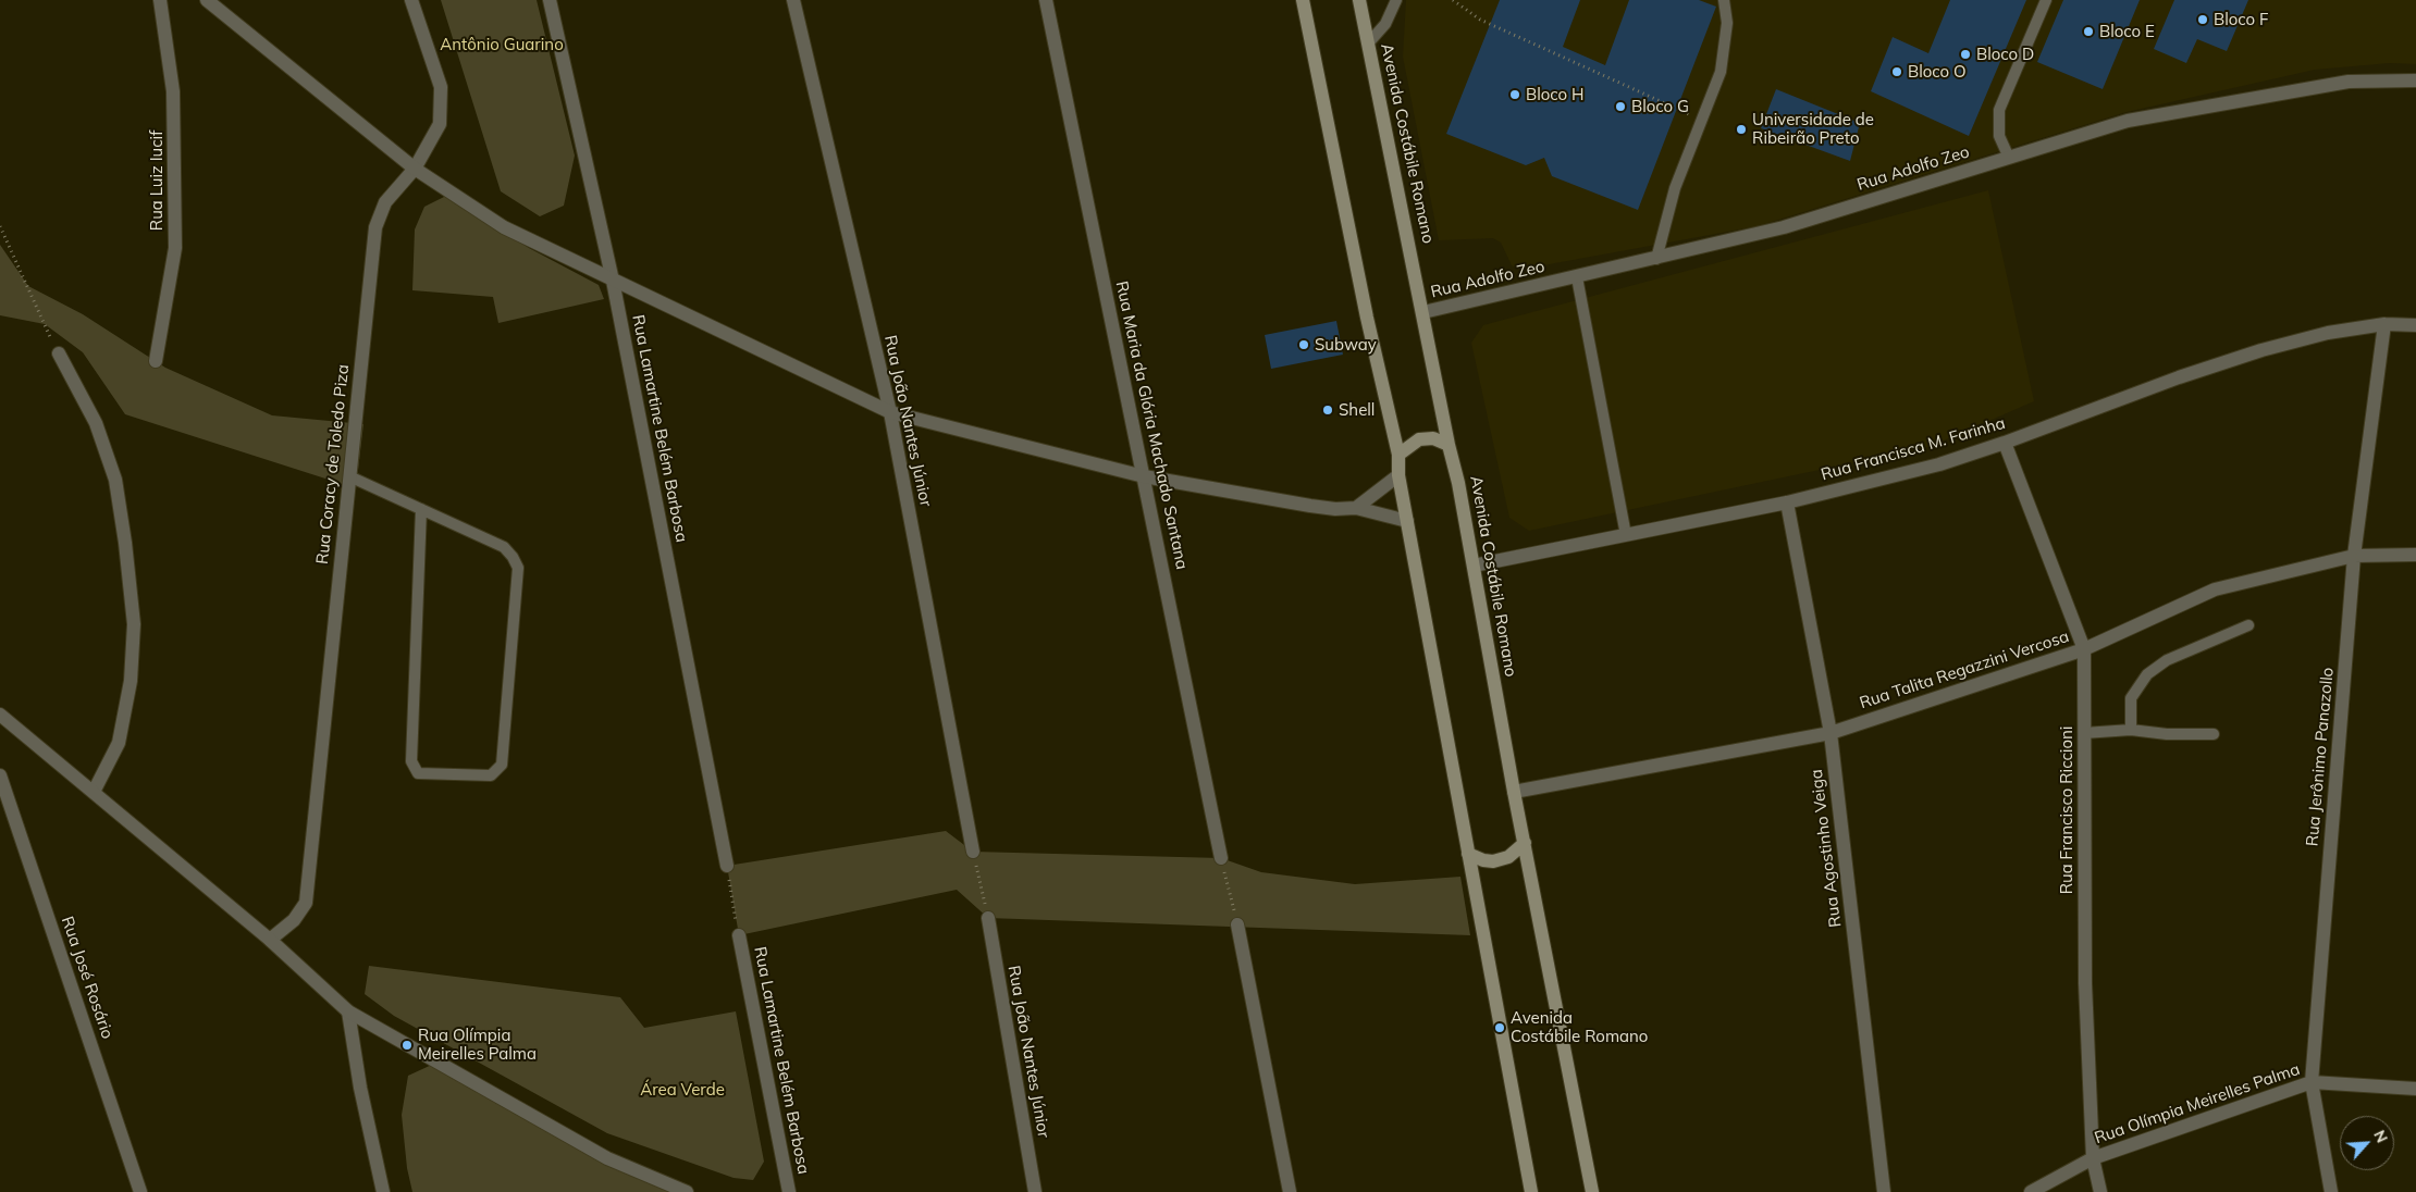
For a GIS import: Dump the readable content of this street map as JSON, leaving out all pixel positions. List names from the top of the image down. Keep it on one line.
{"streets":{"main road":["Avenida Costábile Romano"],"street":["Rua Adolfo Zeo","Rua Luiz Iucif","Rua João Nantes Júnior","Rua Maria da Glória Machado Santana","Rua Lamartine Belém Barbosa","Rua Francisca M. Farinha","Rua Coracy de Toledo Piza","Rua Talita Regazzini Vercosa","Rua Jerônimo Panazollo","Rua Francisco Riccioni","Rua Agostinho Veiga","Rua José Rosário","Rua Olímpia Meirelles Palma"]},"crossings":[["Avenida Costábile Romano","Rua Adolfo Zeo"],["Avenida Costábile Romano","Rua Francisca M. Farinha"],["Avenida Costábile Romano","Rua Talita Regazzini Vercosa"],["Rua Francisca M. Farinha","Rua Jerônimo Panazollo"],["Rua Francisca M. Farinha","Rua Francisco Riccioni"],["Rua Francisca M. Farinha","Rua Agostinho Veiga"],["Rua Talita Regazzini Vercosa","Rua Jerônimo Panazollo"],["Rua Talita Regazzini Vercosa","Rua Francisco Riccioni"],["Rua Talita Regazzini Vercosa","Rua Agostinho Veiga"],["Rua Jerônimo Panazollo","Rua Olímpia Meirelles Palma"],["Rua Francisco Riccioni","Rua Olímpia Meirelles Palma"]],"parks":["Antônio Guarino","Área Verde"],"places":["Bloco F","Bloco E","Bloco D","Bloco O","Bloco H","Bloco G","Universidade de Ribeirão Preto","Subway","Shell","Avenida Costábile Romano","Rua Olímpia Meirelles Palma"],"north":"top right"}
